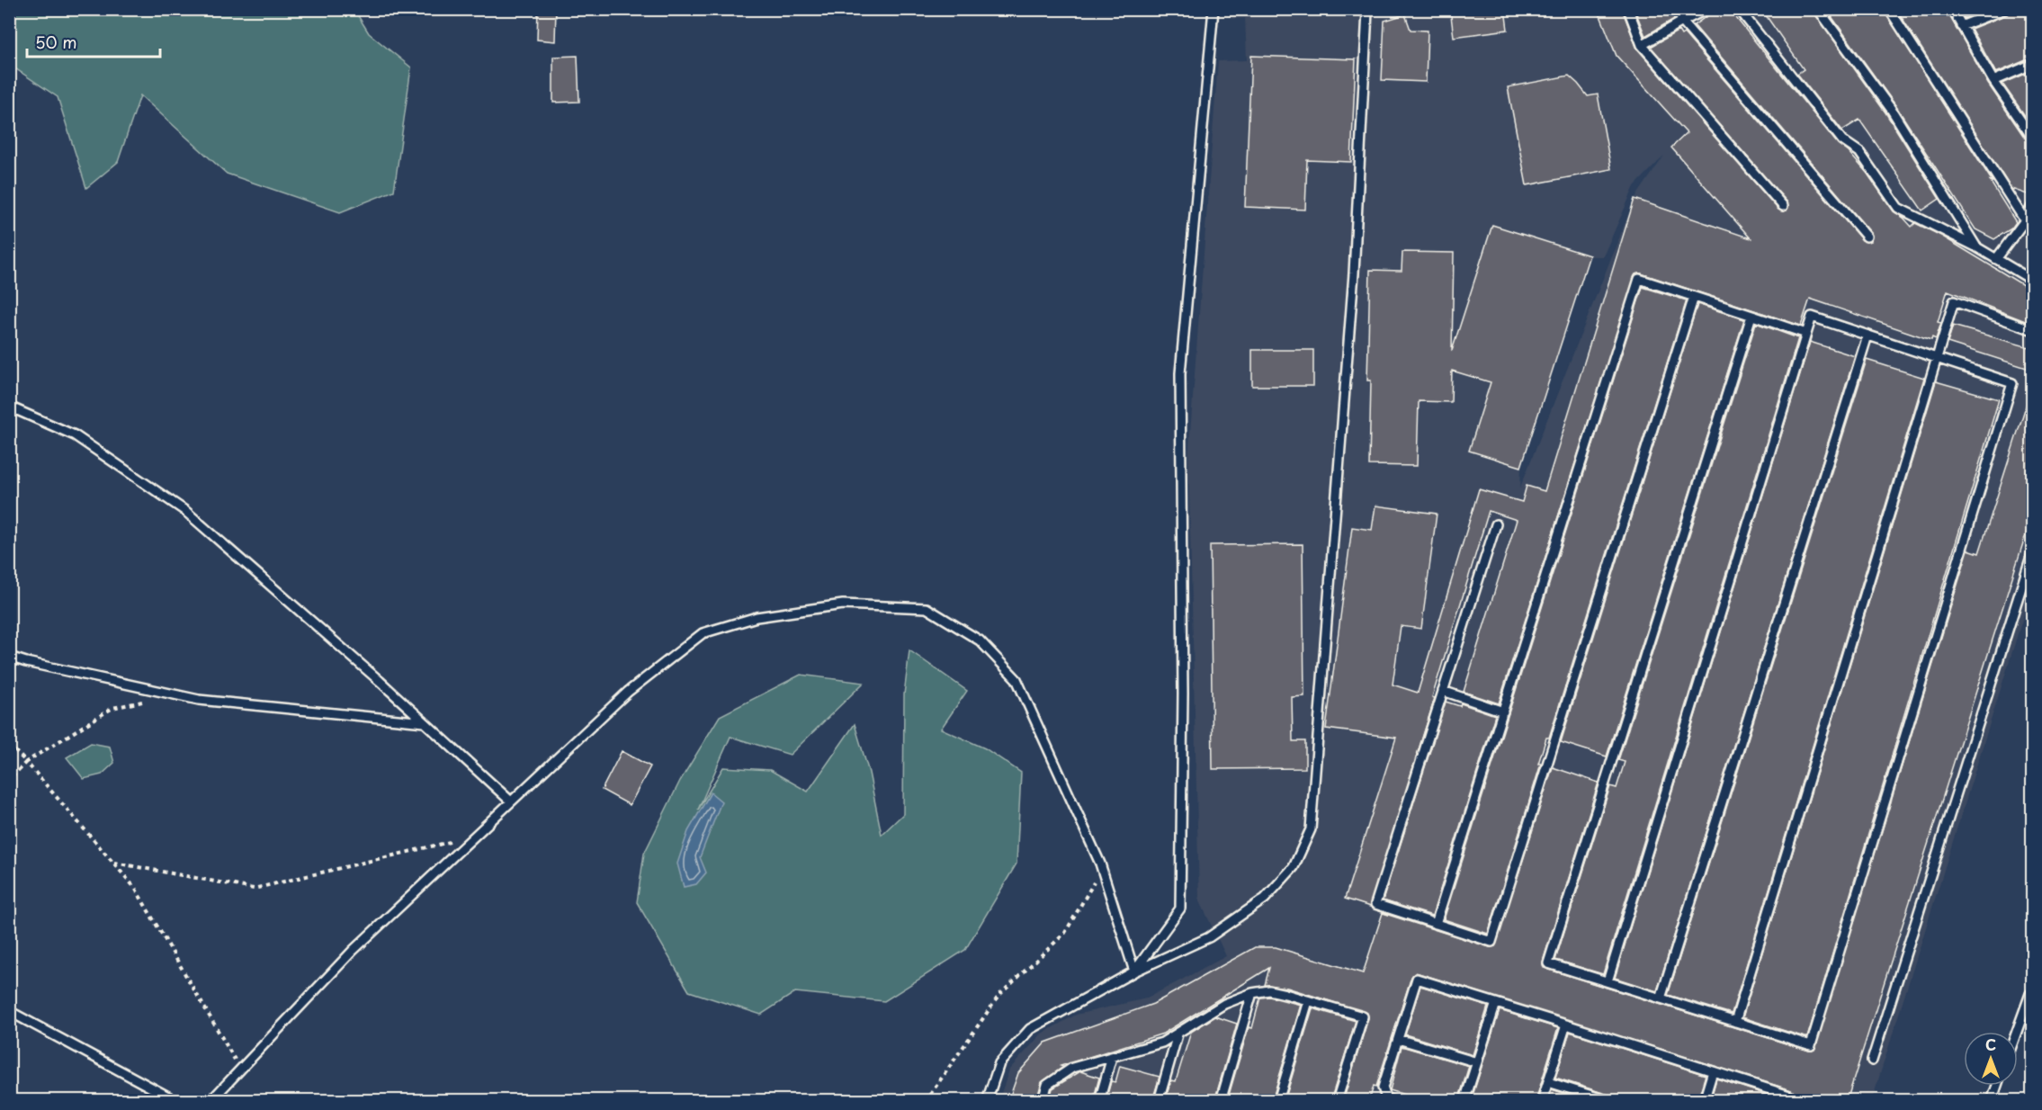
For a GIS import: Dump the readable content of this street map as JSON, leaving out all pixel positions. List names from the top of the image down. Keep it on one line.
{"scale_bar":"50 m","north":"top"}
